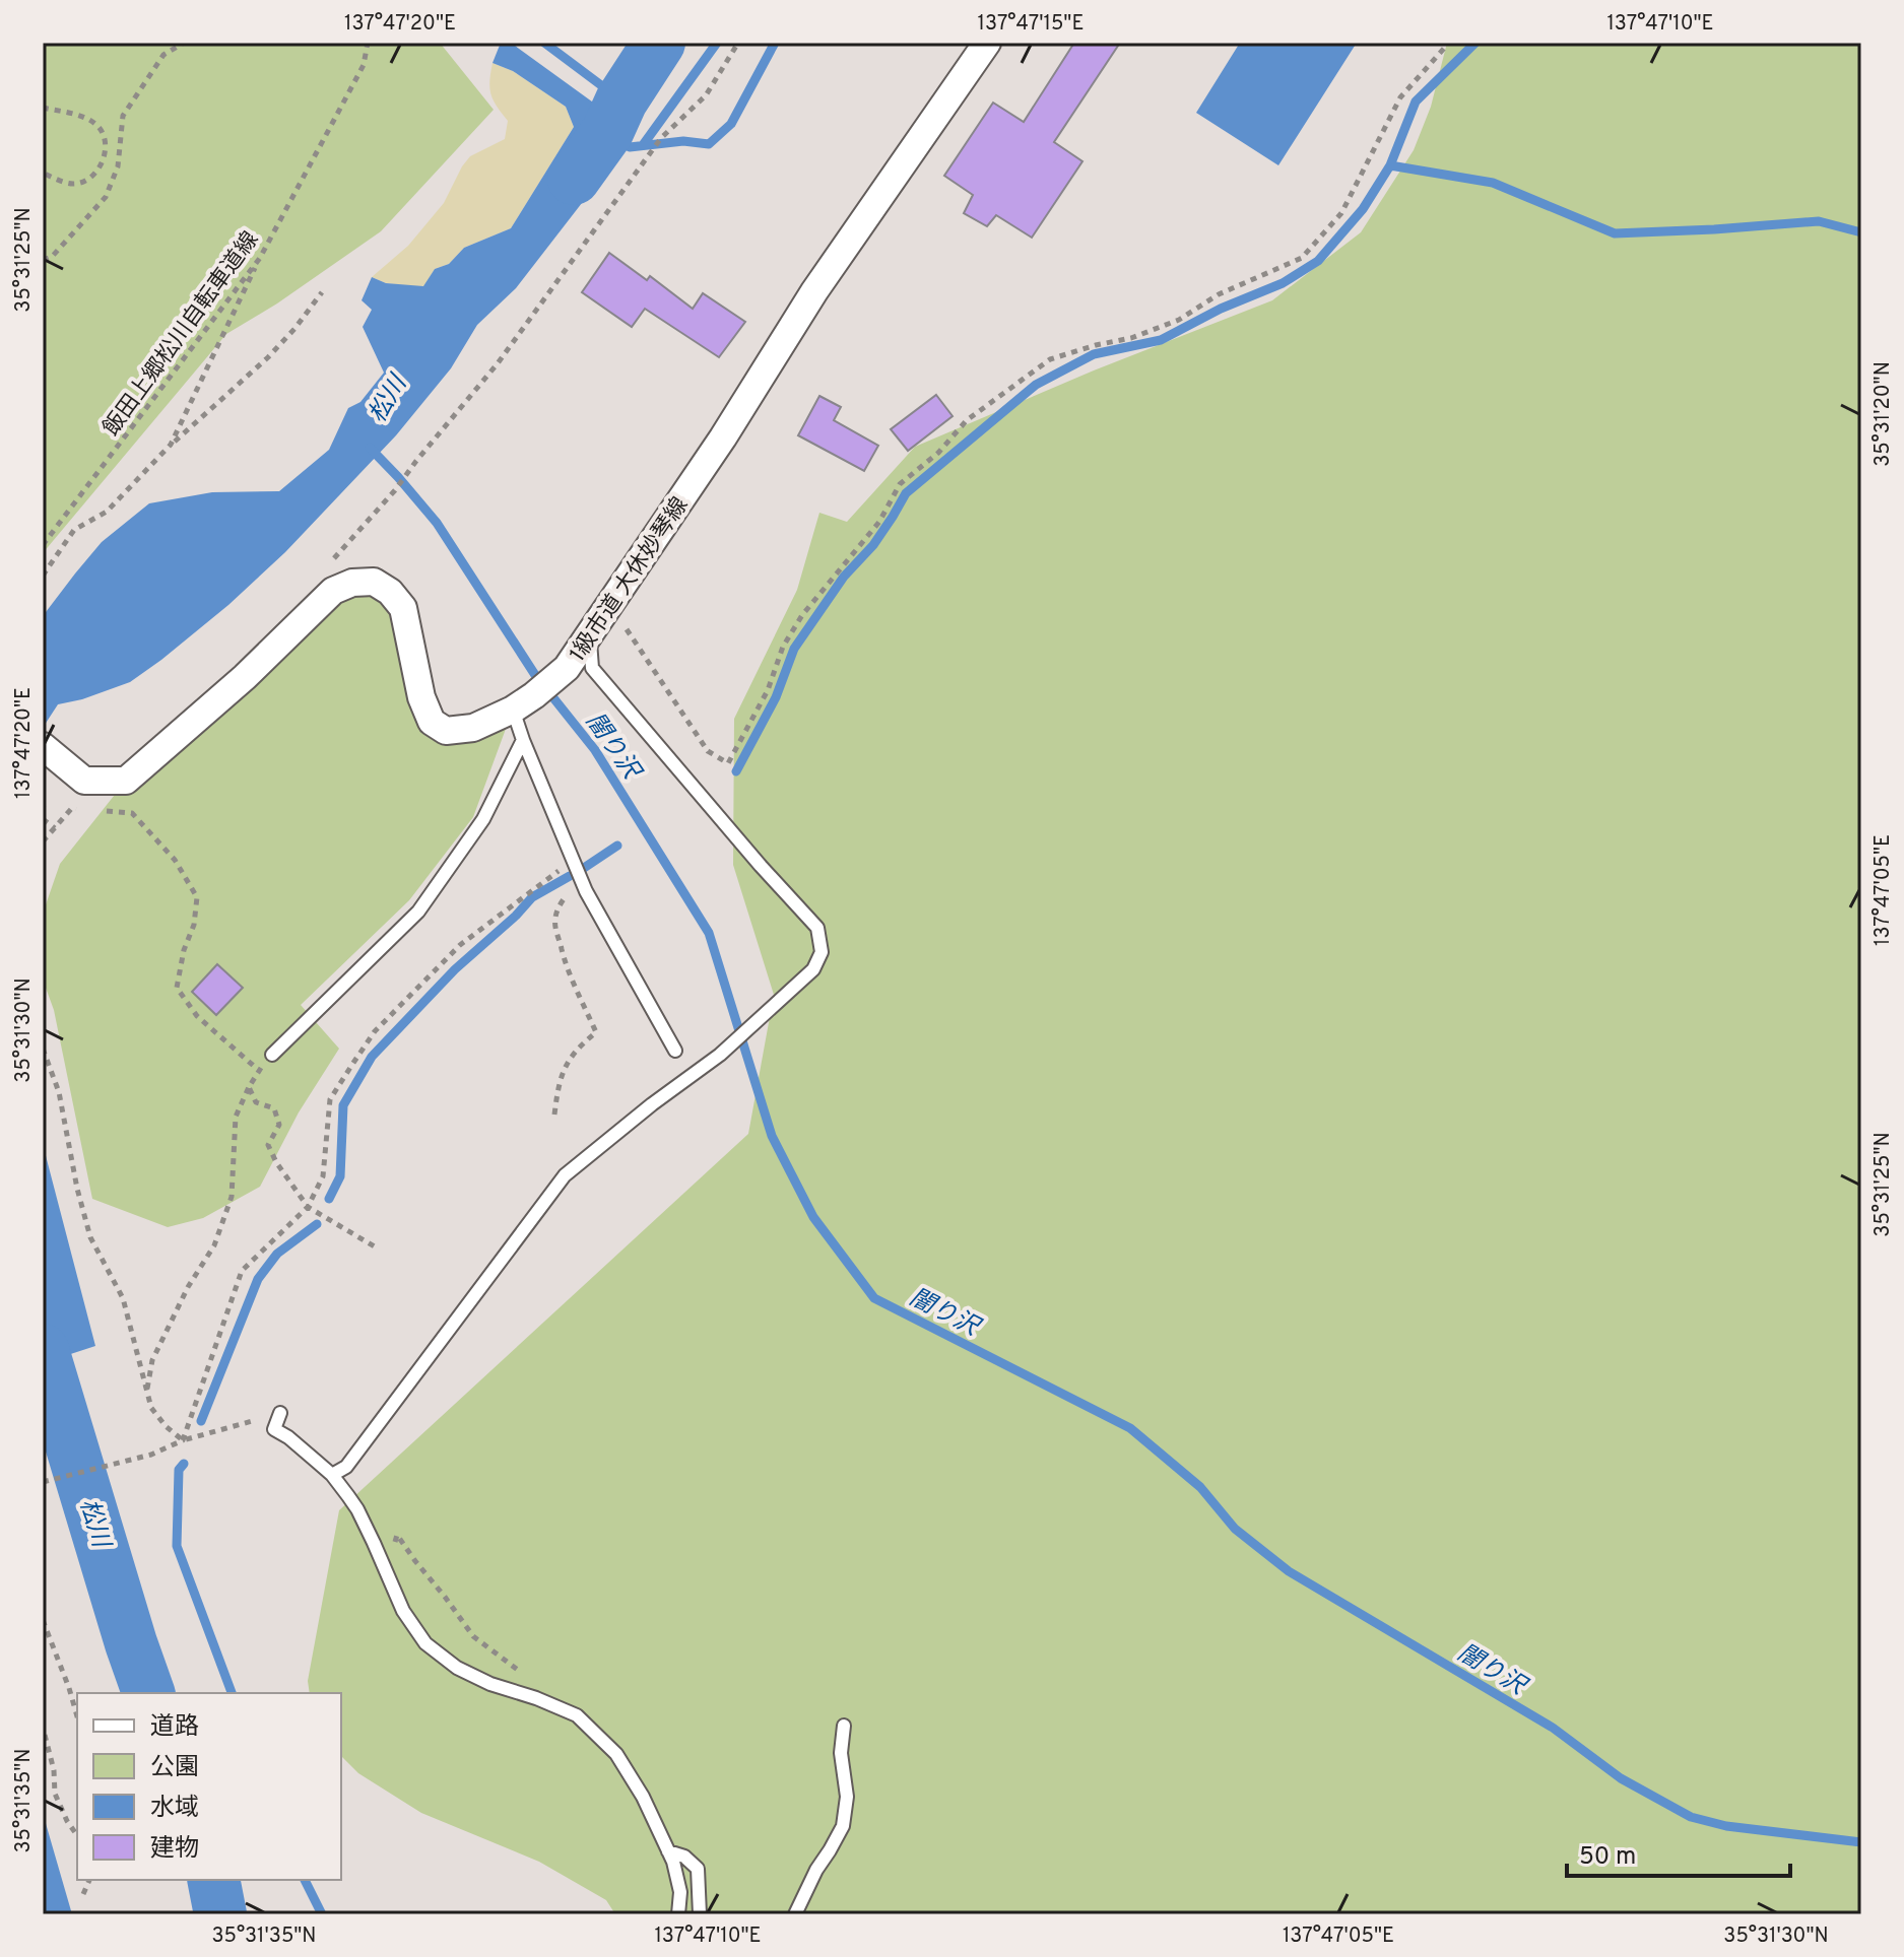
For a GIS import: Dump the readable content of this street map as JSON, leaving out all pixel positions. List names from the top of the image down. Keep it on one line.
{"streets":{"street":["1級市道 大休妙琴線"],"path":["飯田上郷松川自転車道線"]},"water":["松川","闇り沢"],"legend":["道路","公園","水域","建物"],"scale_bar":"50 m","coordinates":["137°47'20\"E","137°47'15\"E","137°47'10\"E","35°31'25\"N","35°31'20\"N","137°47'05\"E","35°31'30\"N","35°31'35\"N"]}
